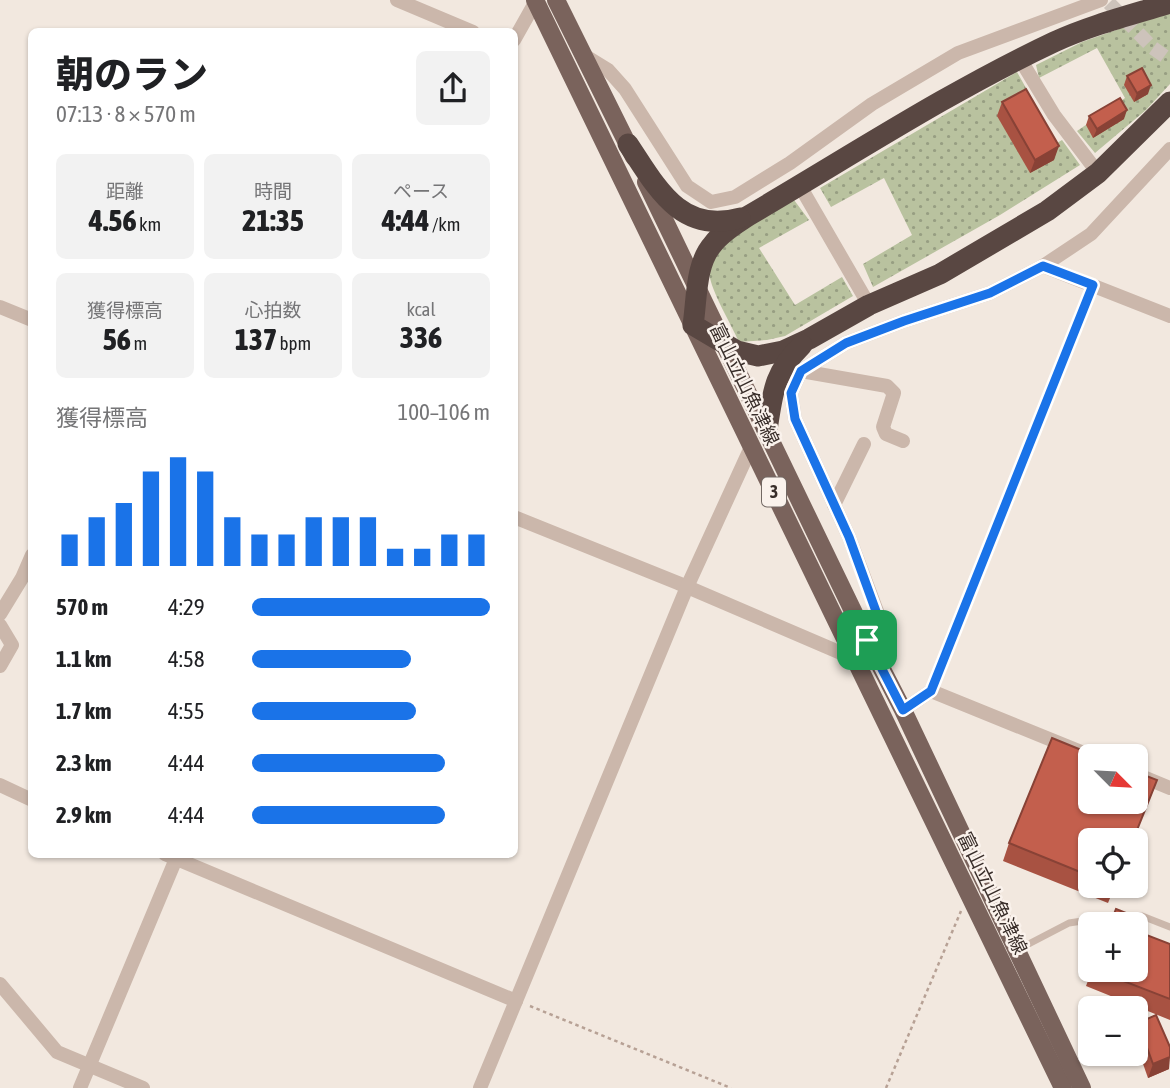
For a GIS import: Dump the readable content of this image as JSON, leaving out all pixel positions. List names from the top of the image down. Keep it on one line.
{"streets":{"main road":["富山立山魚津線","3"]},"north":"bottom right","page":{"heading":["朝のラン","07:13 · 8 × 570 m"],"stats":[["距離","4.56 km"],["時間","21:35"],["ペース","4:44 /km"],["獲得標高","56 m"],["心拍数","137 bpm"],["kcal","336"]],"chart":["獲得標高","100–106 m"],"list":[{"name":"570 m","note":"4:29"},{"name":"1.1 km","note":"4:58"},{"name":"1.7 km","note":"4:55"},{"name":"2.3 km","note":"4:44"},{"name":"2.9 km","note":"4:44"}],"map_buttons":["+","−"]}}
